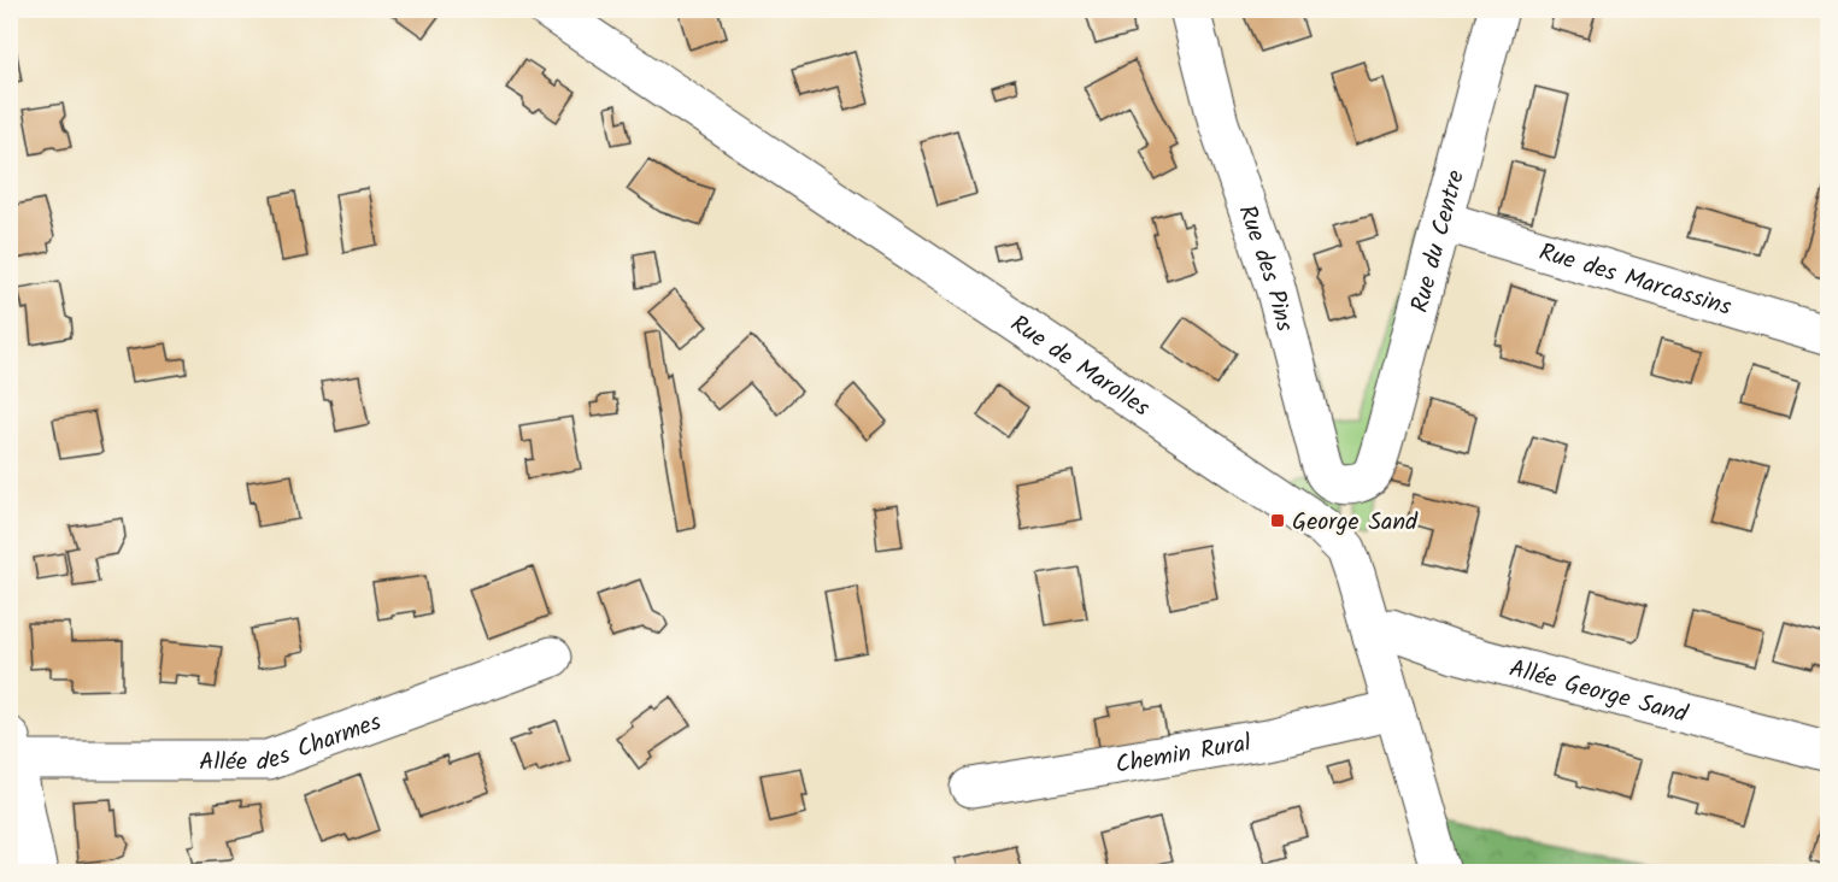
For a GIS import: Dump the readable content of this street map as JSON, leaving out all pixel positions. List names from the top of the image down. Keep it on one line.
{"streets":{"street":["Rue du Centre","Rue des Pins","Rue des Marcassins","Rue de Marolles","Allée George Sand","Allée des Charmes","Chemin Rural"]},"crossings":[["Rue du Centre","Rue des Pins"],["Rue du Centre","Rue des Marcassins"],["Rue de Marolles","Allée George Sand"],["Rue de Marolles","Chemin Rural"]],"places":{"transit":["George Sand"]}}
